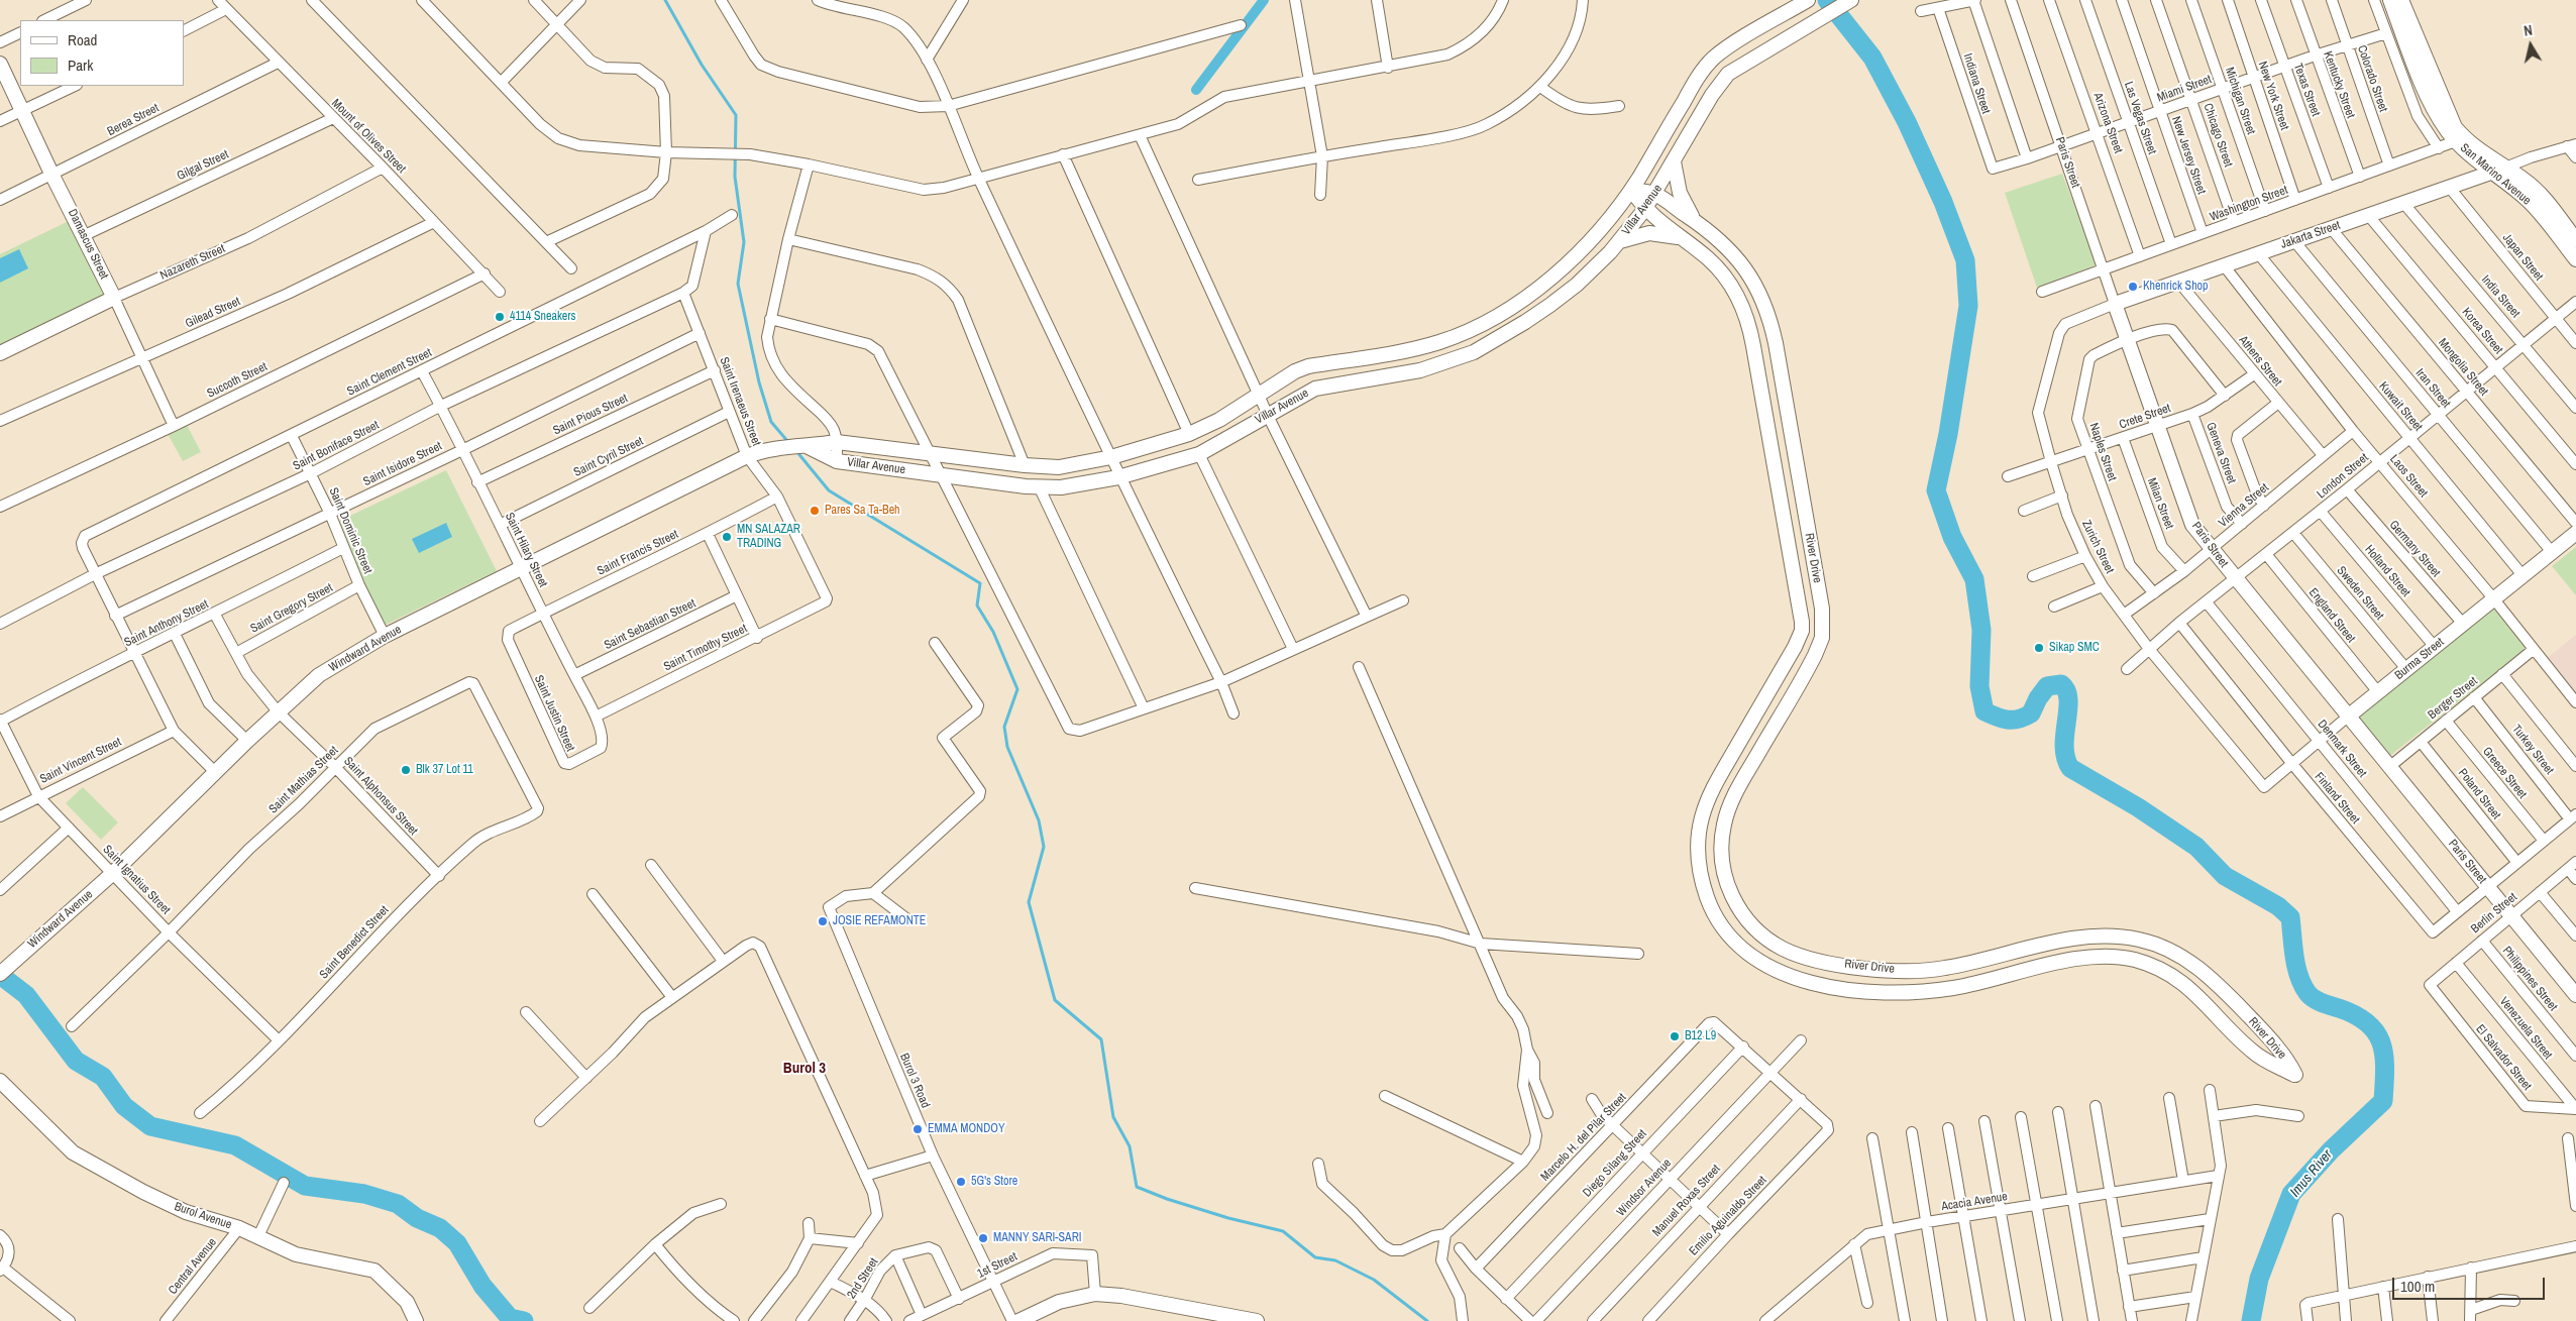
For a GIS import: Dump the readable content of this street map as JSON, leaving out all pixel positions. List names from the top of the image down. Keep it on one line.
{"streets":{"street":["Colorado Street","Indiana Street","Kentucky Street","Miami Street","Texas Street","New York Street","Michigan Street","Las Vegas Street","Berea Street","Arizona Street","Chicago Street","Mount of Olives Street","New Jersey Street","Paris Street","Gilgal Street","San Marino Avenue","Washington Street","Villar Avenue","Jakarta Street","Damascus Street","Japan Street","Nazareth Street","India Street","Gilead Street","Korea Street","Athens Street","Mongolia Street","Saint Clement Street","Succoth Street","Iran Street","Saint Irenaeus Street","Kuwait Street","Saint Pious Street","Crete Street","Saint Boniface Street","Naples Street","Geneva Street","Saint Cyril Street","Saint Isidore Street","London Street","Laos Street","Milan Street","Vienna Street","Saint Dominic Street","Zurich Street","Germany Street","Saint Hilary Street","Saint Francis Street","River Drive","Holland Street","Sweden Street","Saint Gregory Street","England Street","Saint Anthony Street","Saint Sebastian Street","Saint Timothy Street","Windward Avenue","Burma Street","Berger Street","Saint Justin Street","Denmark Street","Turkey Street","Saint Vincent Street","Greece Street","Saint Mathias Street","Poland Street","Saint Alphonsus Street","Finland Street","Saint Ignatius Street","Berlin Street","Saint Benedict Street","Philippines Street","Venezuela Street","El Salvador Street","Burol 3 Road","Marcelo H. del Pilar Street","Diego Silang Street","Windsor Avenue","Manuel Roxas Street","Acacia Avenue","Burol Avenue","Emilio Aguinaldo Street","1st Street","Central Avenue","2nd Street"]},"crossings":[["Colorado Street","Miami Street"],["Colorado Street","Washington Street"],["Indiana Street","Miami Street"],["Kentucky Street","Miami Street"],["Kentucky Street","Washington Street"],["Miami Street","Texas Street"],["Miami Street","New York Street"],["Miami Street","Michigan Street"],["Miami Street","Las Vegas Street"],["Miami Street","Arizona Street"],["Miami Street","Chicago Street"],["Miami Street","New Jersey Street"],["Miami Street","Paris Street"],["Texas Street","Washington Street"],["New York Street","Washington Street"],["Michigan Street","Washington Street"],["Las Vegas Street","Washington Street"],["Berea Street","Mount of Olives Street"],["Berea Street","Damascus Street"],["Arizona Street","Washington Street"],["Chicago Street","Washington Street"],["Mount of Olives Street","Gilgal Street"],["Mount of Olives Street","Nazareth Street"],["Mount of Olives Street","Gilead Street"],["Mount of Olives Street","Succoth Street"],["New Jersey Street","Washington Street"],["Paris Street","Washington Street"],["Paris Street","Jakarta Street"],["Paris Street","Crete Street"],["Paris Street","Naples Street"],["Paris Street","London Street"],["Paris Street","Vienna Street"],["Paris Street","Zurich Street"],["Paris Street","Burma Street"],["Paris Street","Berger Street"],["Paris Street","Finland Street"],["Paris Street","Berlin Street"],["Gilgal Street","Damascus Street"],["San Marino Avenue","Washington Street"],["San Marino Avenue","Jakarta Street"],["Villar Avenue","River Drive"],["Villar Avenue","Windward Avenue"],["Jakarta Street","Japan Street"],["Jakarta Street","India Street"],["Jakarta Street","Korea Street"],["Jakarta Street","Athens Street"],["Jakarta Street","Mongolia Street"],["Jakarta Street","Iran Street"],["Jakarta Street","Kuwait Street"],["Jakarta Street","Laos Street"],["Jakarta Street","Zurich Street"],["Damascus Street","Nazareth Street"],["Damascus Street","Gilead Street"],["Damascus Street","Succoth Street"],["Japan Street","London Street"],["India Street","London Street"],["Korea Street","London Street"],["Athens Street","Crete Street"],["Athens Street","Vienna Street"],["Mongolia Street","London Street"],["Saint Clement Street","Saint Boniface Street"],["Saint Clement Street","Saint Dominic Street"],["Saint Clement Street","Saint Hilary Street"],["Iran Street","London Street"],["Iran Street","Burma Street"],["Saint Irenaeus Street","Saint Pious Street"],["Saint Irenaeus Street","Saint Boniface Street"],["Saint Irenaeus Street","Saint Cyril Street"],["Saint Irenaeus Street","Saint Isidore Street"],["Saint Irenaeus Street","Saint Francis Street"],["Saint Irenaeus Street","Saint Timothy Street"],["Saint Irenaeus Street","Windward Avenue"],["Kuwait Street","London Street"],["Kuwait Street","Burma Street"],["Saint Pious Street","Saint Hilary Street"],["Crete Street","Naples Street"],["Crete Street","Geneva Street"],["Crete Street","Milan Street"],["Crete Street","Zurich Street"],["Saint Boniface Street","Saint Dominic Street"],["Saint Boniface Street","Saint Hilary Street"],["Naples Street","Vienna Street"],["Geneva Street","Vienna Street"],["Saint Cyril Street","Saint Hilary Street"],["Saint Isidore Street","Saint Dominic Street"],["Saint Isidore Street","Saint Hilary Street"],["London Street","Laos Street"],["London Street","Zurich Street"],["London Street","Germany Street"],["London Street","Holland Street"],["London Street","Sweden Street"],["London Street","England Street"],["London Street","Denmark Street"],["London Street","Finland Street"],["Laos Street","Vienna Street"],["Laos Street","Burma Street"],["Laos Street","Berger Street"],["Milan Street","Vienna Street"],["Vienna Street","Zurich Street"],["Saint Dominic Street","Saint Gregory Street"],["Saint Dominic Street","Saint Anthony Street"],["Saint Dominic Street","Windward Avenue"],["Zurich Street","Burma Street"],["Germany Street","Burma Street"],["Saint Hilary Street","Saint Francis Street"],["Saint Hilary Street","Saint Sebastian Street"],["Saint Hilary Street","Saint Timothy Street"],["Saint Hilary Street","Windward Avenue"],["Saint Hilary Street","Saint Justin Street"],["Saint Francis Street","Saint Justin Street"],["Holland Street","Burma Street"],["Sweden Street","Burma Street"],["Saint Gregory Street","Saint Alphonsus Street"],["England Street","Burma Street"],["Saint Anthony Street","Saint Alphonsus Street"],["Saint Anthony Street","Saint Ignatius Street"],["Windward Avenue","Saint Alphonsus Street"],["Windward Avenue","Saint Ignatius Street"],["Burma Street","Denmark Street"],["Burma Street","Finland Street"],["Berger Street","Turkey Street"],["Berger Street","Greece Street"],["Berger Street","Poland Street"],["Denmark Street","Finland Street"],["Turkey Street","Finland Street"],["Saint Vincent Street","Saint Ignatius Street"],["Greece Street","Finland Street"],["Saint Mathias Street","Saint Alphonsus Street"],["Saint Mathias Street","Saint Ignatius Street"],["Saint Mathias Street","Saint Benedict Street"],["Poland Street","Finland Street"],["Saint Alphonsus Street","Saint Benedict Street"],["Saint Ignatius Street","Saint Benedict Street"],["Berlin Street","Philippines Street"],["Berlin Street","Venezuela Street"],["Berlin Street","El Salvador Street"],["Venezuela Street","El Salvador Street"],["Burol 3 Road","1st Street"],["Marcelo H. del Pilar Street","Diego Silang Street"],["Manuel Roxas Street","Emilio Aguinaldo Street"],["Burol Avenue","Central Avenue"],["1st Street","2nd Street"]],"districts":["Burol 3"],"water":["Imus River"],"places":["Khenrick Shop","4114 Sneakers","Pares Sa Ta-Beh","MN SALAZAR TRADING","Sikap SMC","Blk 37 Lot 11","JOSIE REFAMONTE","B12 L9","EMMA MONDOY","5G's Store","MANNY SARI-SARI"],"legend":["Road","Park"],"scale_bar":"100 m","north":"top"}
